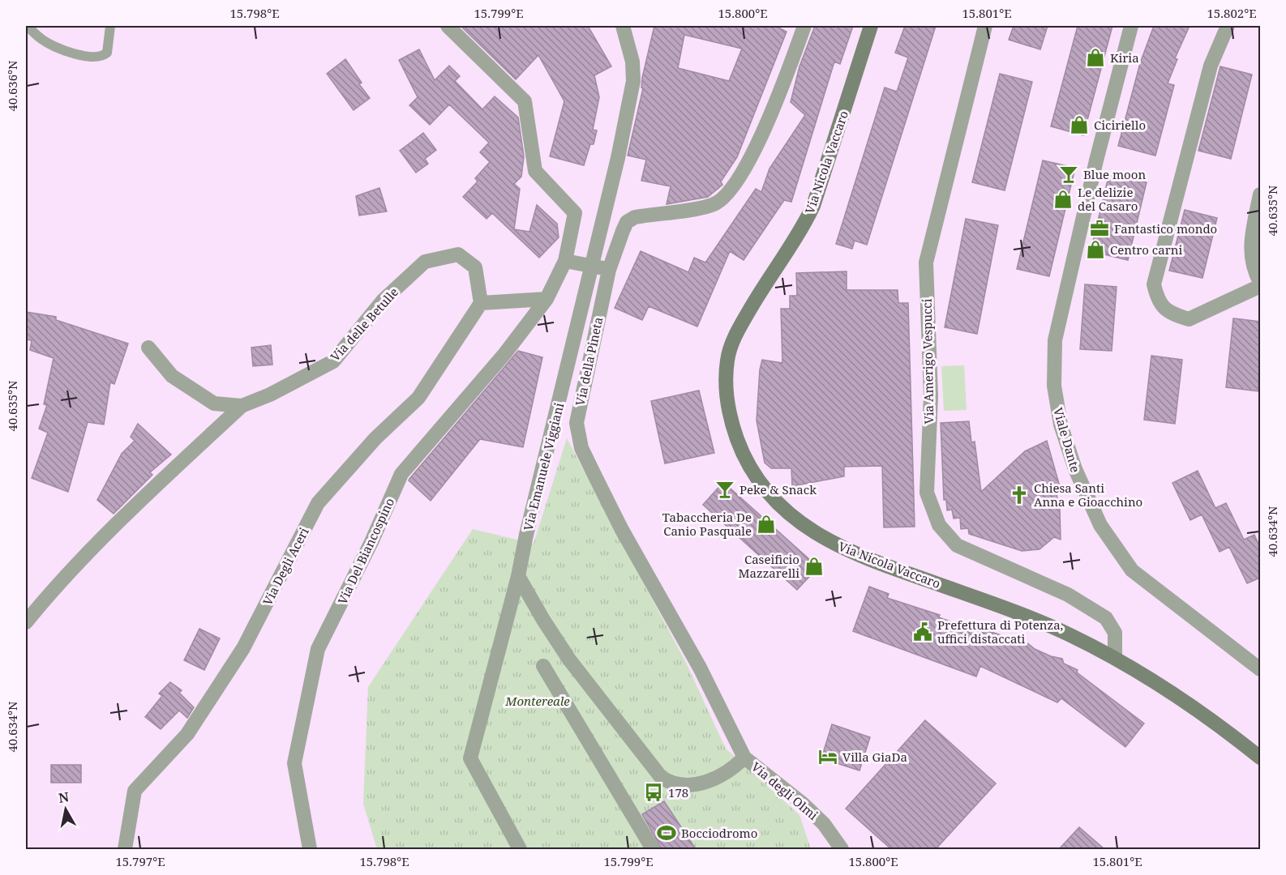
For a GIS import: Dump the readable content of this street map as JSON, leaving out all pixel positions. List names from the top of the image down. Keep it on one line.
{"streets":{"street":["Via Nicola Vaccaro","Via delle Betulle","Via della Pineta","Via Amerigo Vespucci","Viale Dante","Via Emanuele Viggiani","Via Del Biancospino","Via Degli Aceri","Via degli Olmi"]},"crossings":[["Via Nicola Vaccaro","Via Amerigo Vespucci"],["Via delle Betulle","Via Degli Aceri"],["Via della Pineta","Via degli Olmi"]],"parks":["Montereale"],"places":{"shop":["Kiria","Ciciriello","Le delizie del Casaro","Centro carni","Tabaccheria De Canio Pasquale","Caseificio Mazzarelli"],"bar":["Blue moon","Peke & Snack"],"office":["Fantastico mondo"],"church":["Chiesa Santi Anna e Gioacchino"],"public building":["Prefettura di Potenza, uffici distaccati"],"hotel":["Villa GiaDa"],"bus stop":["178"],"sports":["Bocciodromo"]},"north":"top","coordinates":["15.798°E","15.799°E","15.800°E","15.801°E","15.802°E","40.636°N","40.635°N","40.634°N","15.797°E"]}
